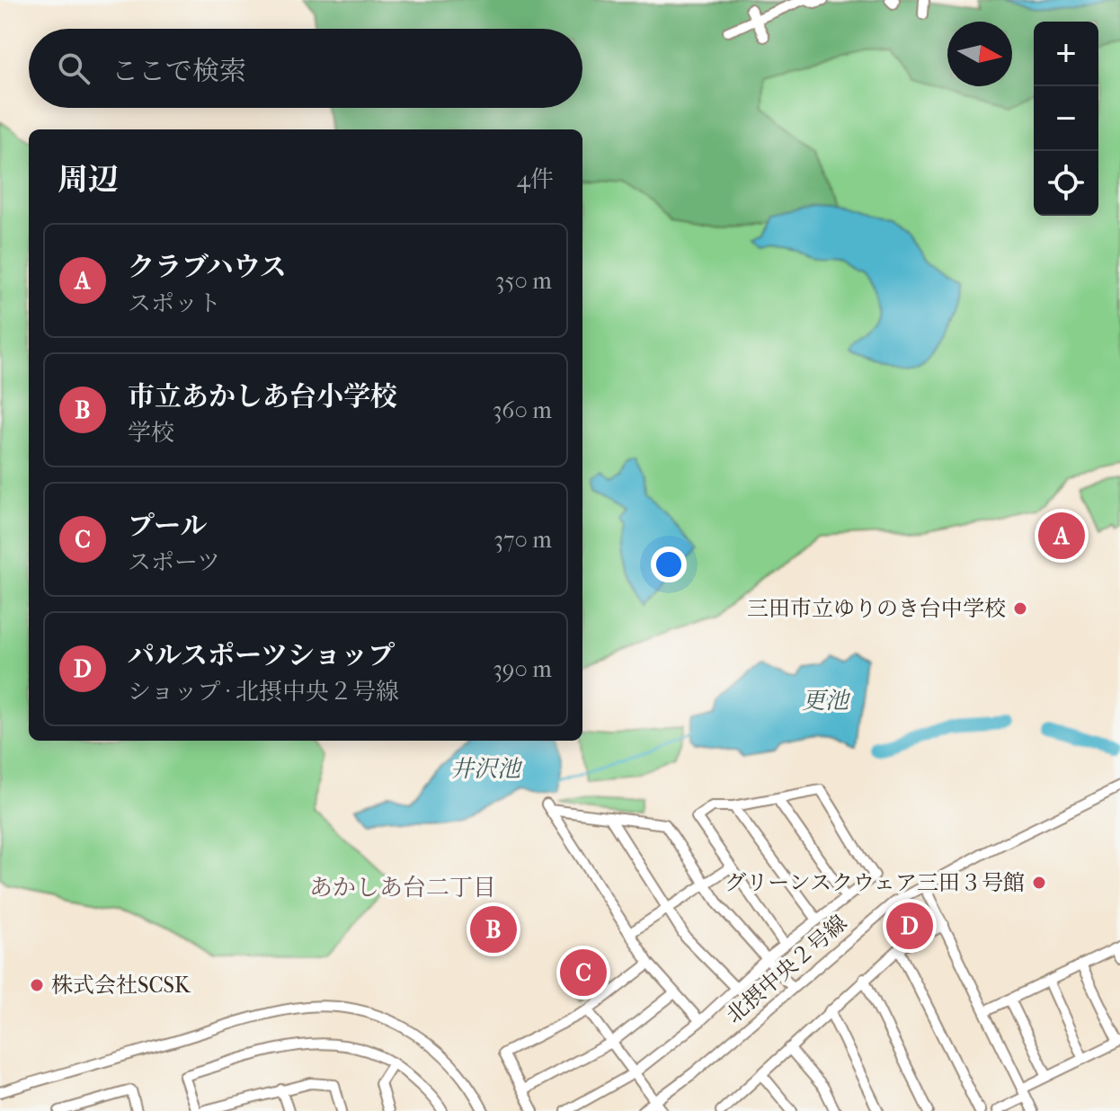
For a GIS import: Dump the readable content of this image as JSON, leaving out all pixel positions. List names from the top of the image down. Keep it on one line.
{"streets":{"street":["北摂中央２号線"]},"districts":["あかしあ台二丁目"],"water":["更池","井沢池"],"places":["三田市立ゆりのき台中学校","グリーンスクウェア三田３号館","株式会社SCSK"],"north":"right","page":{"map_buttons":["+","−"],"search":"ここで検索","heading":["周辺","4件"],"list":[{"mark":"A","name":"クラブハウス","note":"スポット","value":"350 m"},{"mark":"B","name":"市立あかしあ台小学校","note":"学校","value":"360 m"},{"mark":"C","name":"プール","note":"スポーツ","value":"370 m"},{"mark":"D","name":"パルスポーツショップ","note":"ショップ · 北摂中央２号線","value":"390 m"}],"pins":["A","D","B","C"]}}
